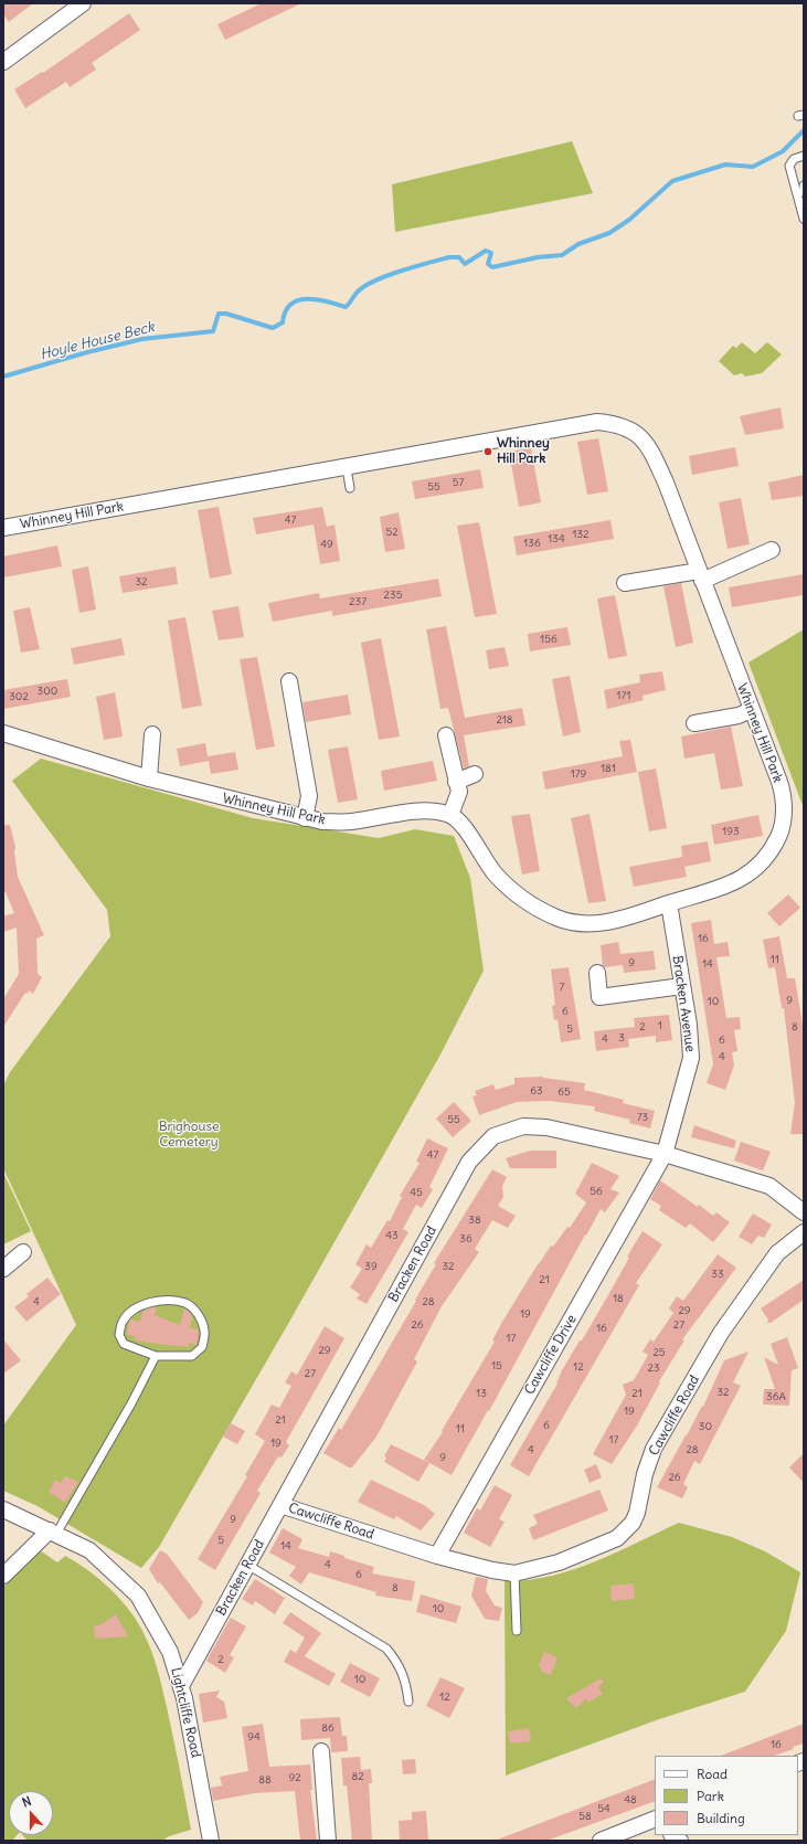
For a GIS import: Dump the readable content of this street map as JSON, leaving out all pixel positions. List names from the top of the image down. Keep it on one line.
{"streets":{"street":["Whinney Hill Park","Bracken Avenue","Bracken Road","Cawcliffe Drive","Cawcliffe Road","Lightcliffe Road"]},"crossings":[["Whinney Hill Park","Bracken Avenue"],["Bracken Avenue","Bracken Road"],["Bracken Avenue","Cawcliffe Drive"],["Bracken Road","Cawcliffe Drive"],["Bracken Road","Cawcliffe Road"],["Bracken Road","Lightcliffe Road"],["Cawcliffe Drive","Cawcliffe Road"]],"water":["Hoyle House Beck"],"parks":["Brighouse Cemetery"],"places":["Whinney Hill Park"],"house_numbers":["57","55","47","52","132","134","136","49","32","235","237","156","300","171","302","218","181","179","193","16","11","9","14","7","9","10","6","1","2","8","5","3","4","6","4","63","65","73","55","47","56","45","38","43","36","39","32","33","21","18","4","28","29","19","26","27","16","17","29","25","15","12","23","27","32","13","21","36A","19","21","6","30","11","17","19","4","28","9","26","9","5","14","4","6","8","10","2","10","12","86","94","16","82","92","88","48","54","58"],"legend":["Road","Park","Building"],"north":"top"}
